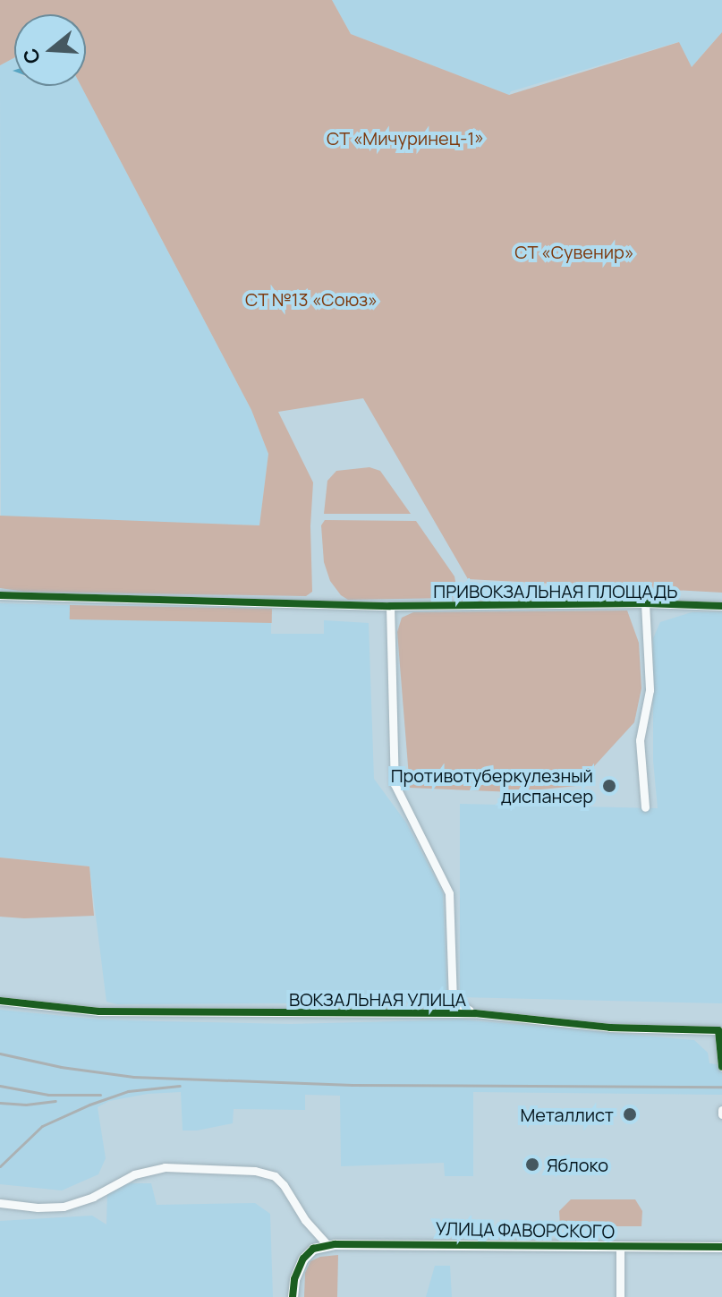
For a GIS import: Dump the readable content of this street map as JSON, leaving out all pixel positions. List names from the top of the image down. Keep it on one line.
{"streets":{"street":["ПРИВОКЗАЛЬНАЯ ПЛОЩАДЬ","ВОКЗАЛЬНАЯ УЛИЦА","УЛИЦА ФАВОРСКОГО"]},"parks":["СТ «Мичуринец-1»","СТ «Сувенир»","СТ №13 «Союз»"],"places":["Противотуберкулезный диспансер","Металлист","Яблоко"],"north":"left"}
